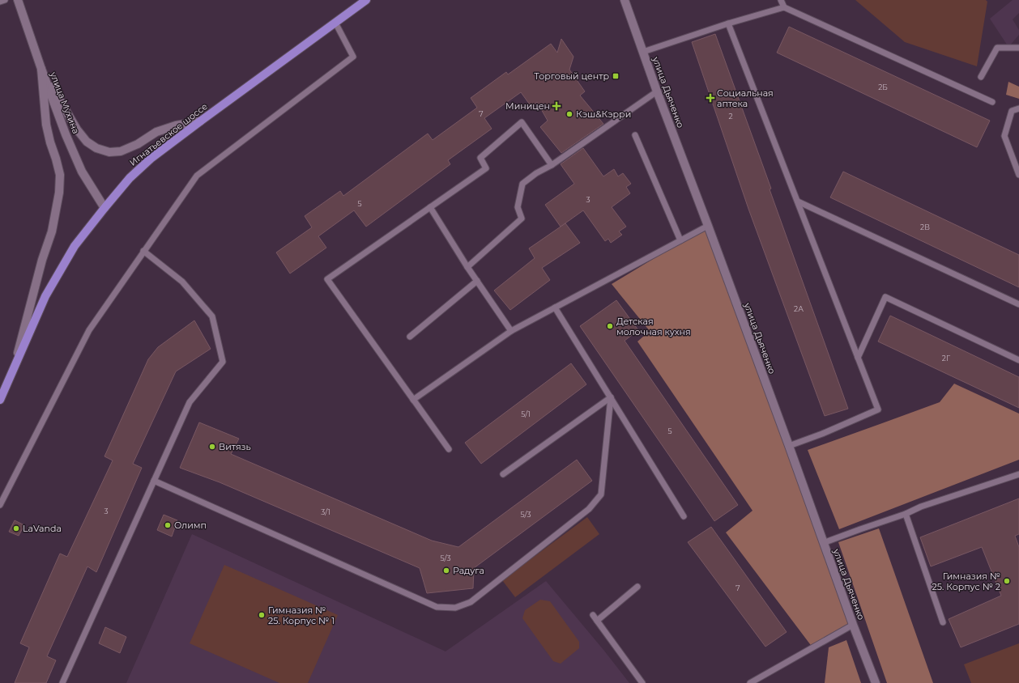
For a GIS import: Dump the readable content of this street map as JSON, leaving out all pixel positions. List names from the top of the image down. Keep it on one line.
{"streets":{"main road":["улица Дьяченко","улица Мухина","Игнатьевское шоссе"]},"crossings":[["улица Мухина","Игнатьевское шоссе"]],"places":{"transit":["Торговый центр"],"health":["Социальная аптека","Миницен"],"other":["Кэш&Кэрри","Детская молочная кухня","Витязь","Олимп","LaVanda","Радуга","Гимназия № 25. Корпус № 2","Гимназия № 25. Корпус № 1"]},"house_numbers":["2Б","7","2","3","5","2В","2А","2Г","5/1","5","3","3/1","5/3","5/3","7"]}
